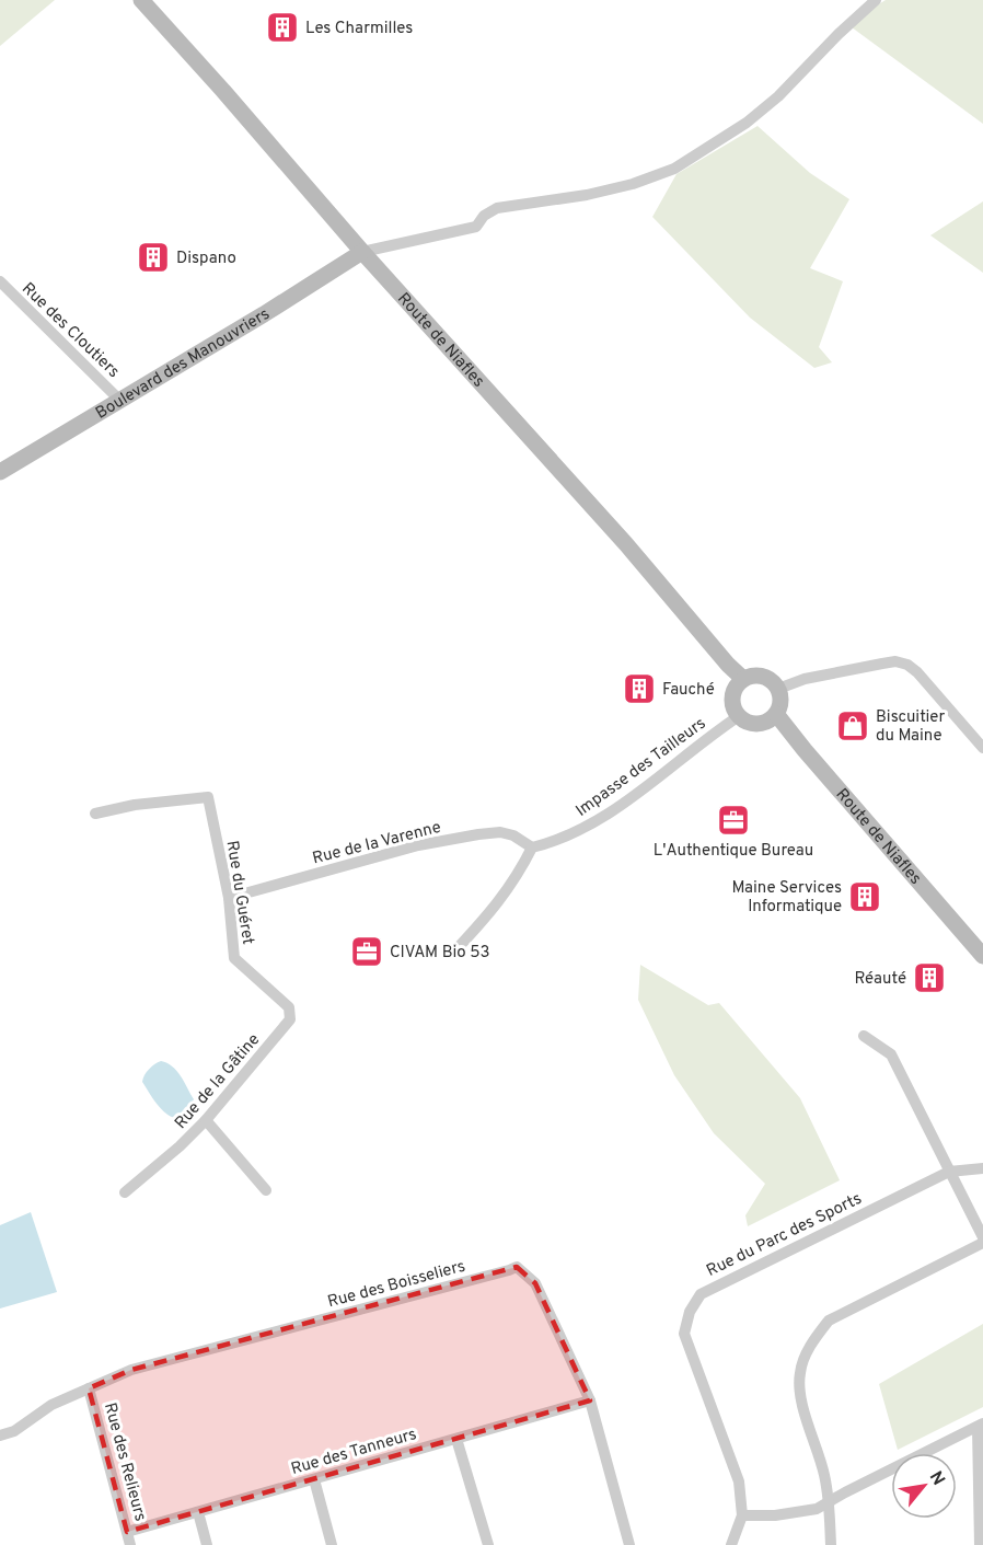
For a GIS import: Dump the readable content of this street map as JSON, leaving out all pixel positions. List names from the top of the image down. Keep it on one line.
{"streets":{"street":["Rue des Cloutiers","Route de Niafles","Boulevard des Manouvriers","Impasse des Tailleurs","Rue de la Varenne","Rue du Guéret","Rue de la Gâtine","Rue du Parc des Sports","Rue des Boisseliers","Rue des Tanneurs","Rue des Relieurs"]},"crossings":[["Rue des Cloutiers","Boulevard des Manouvriers"],["Route de Niafles","Boulevard des Manouvriers"],["Route de Niafles","Impasse des Tailleurs"],["Impasse des Tailleurs","Rue de la Varenne"],["Rue de la Varenne","Rue du Guéret"],["Rue du Guéret","Rue de la Gâtine"],["Rue des Boisseliers","Rue des Tanneurs"],["Rue des Boisseliers","Rue des Relieurs"],["Rue des Tanneurs","Rue des Relieurs"]],"places":{"building":["Les Charmilles","Dispano","Fauché","Maine Services Informatique","Réauté"],"shop":["Biscuitier du Maine"],"office":["L'Authentique Bureau","CIVAM Bio 53"]},"north":"top right"}
